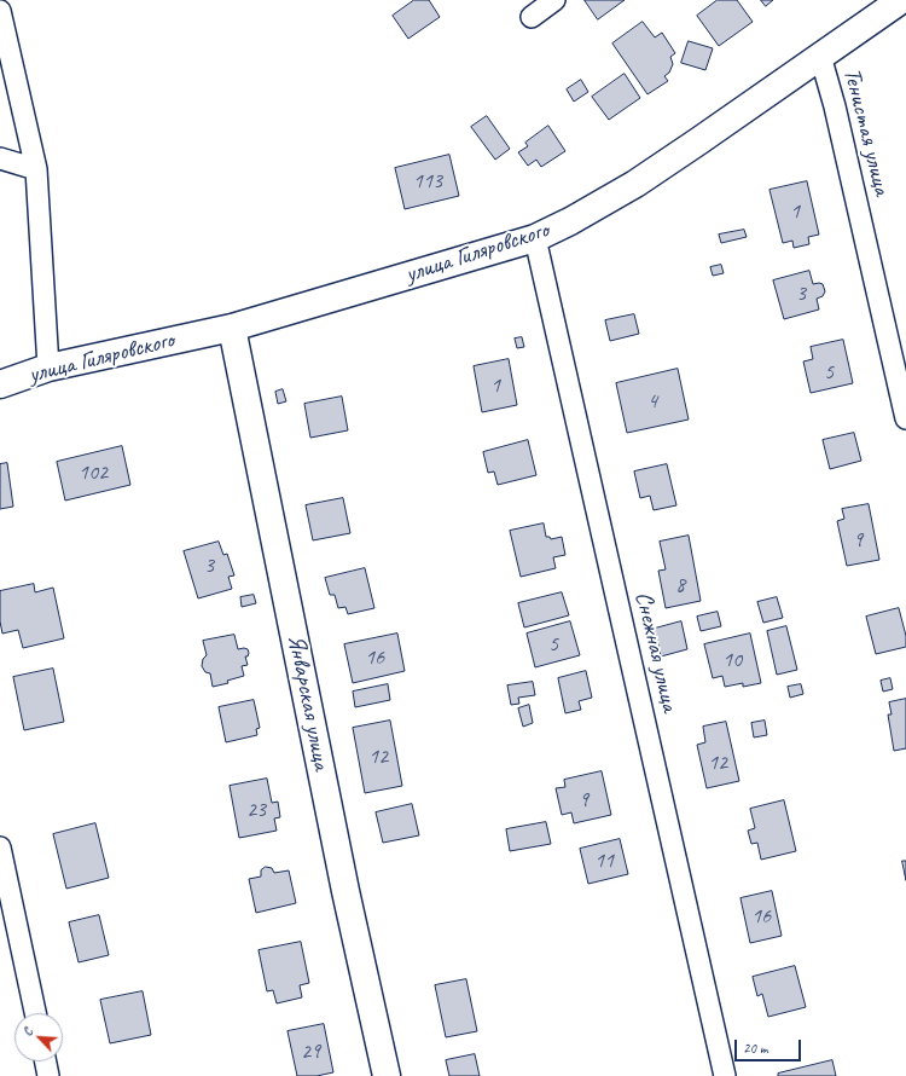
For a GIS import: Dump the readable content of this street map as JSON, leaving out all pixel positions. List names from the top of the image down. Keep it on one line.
{"streets":{"street":["Тенистая улица","улица Гиляровского","Снежная улица","Январская улица"]},"crossings":[["Тенистая улица","улица Гиляровского"],["улица Гиляровского","Снежная улица"],["улица Гиляровского","Январская улица"]],"house_numbers":["113","1","3","5","1","4","102","9","3","8","5","16","10","12","12","9","23","11","16","29"],"scale_bar":"20 m","north":"top left"}
